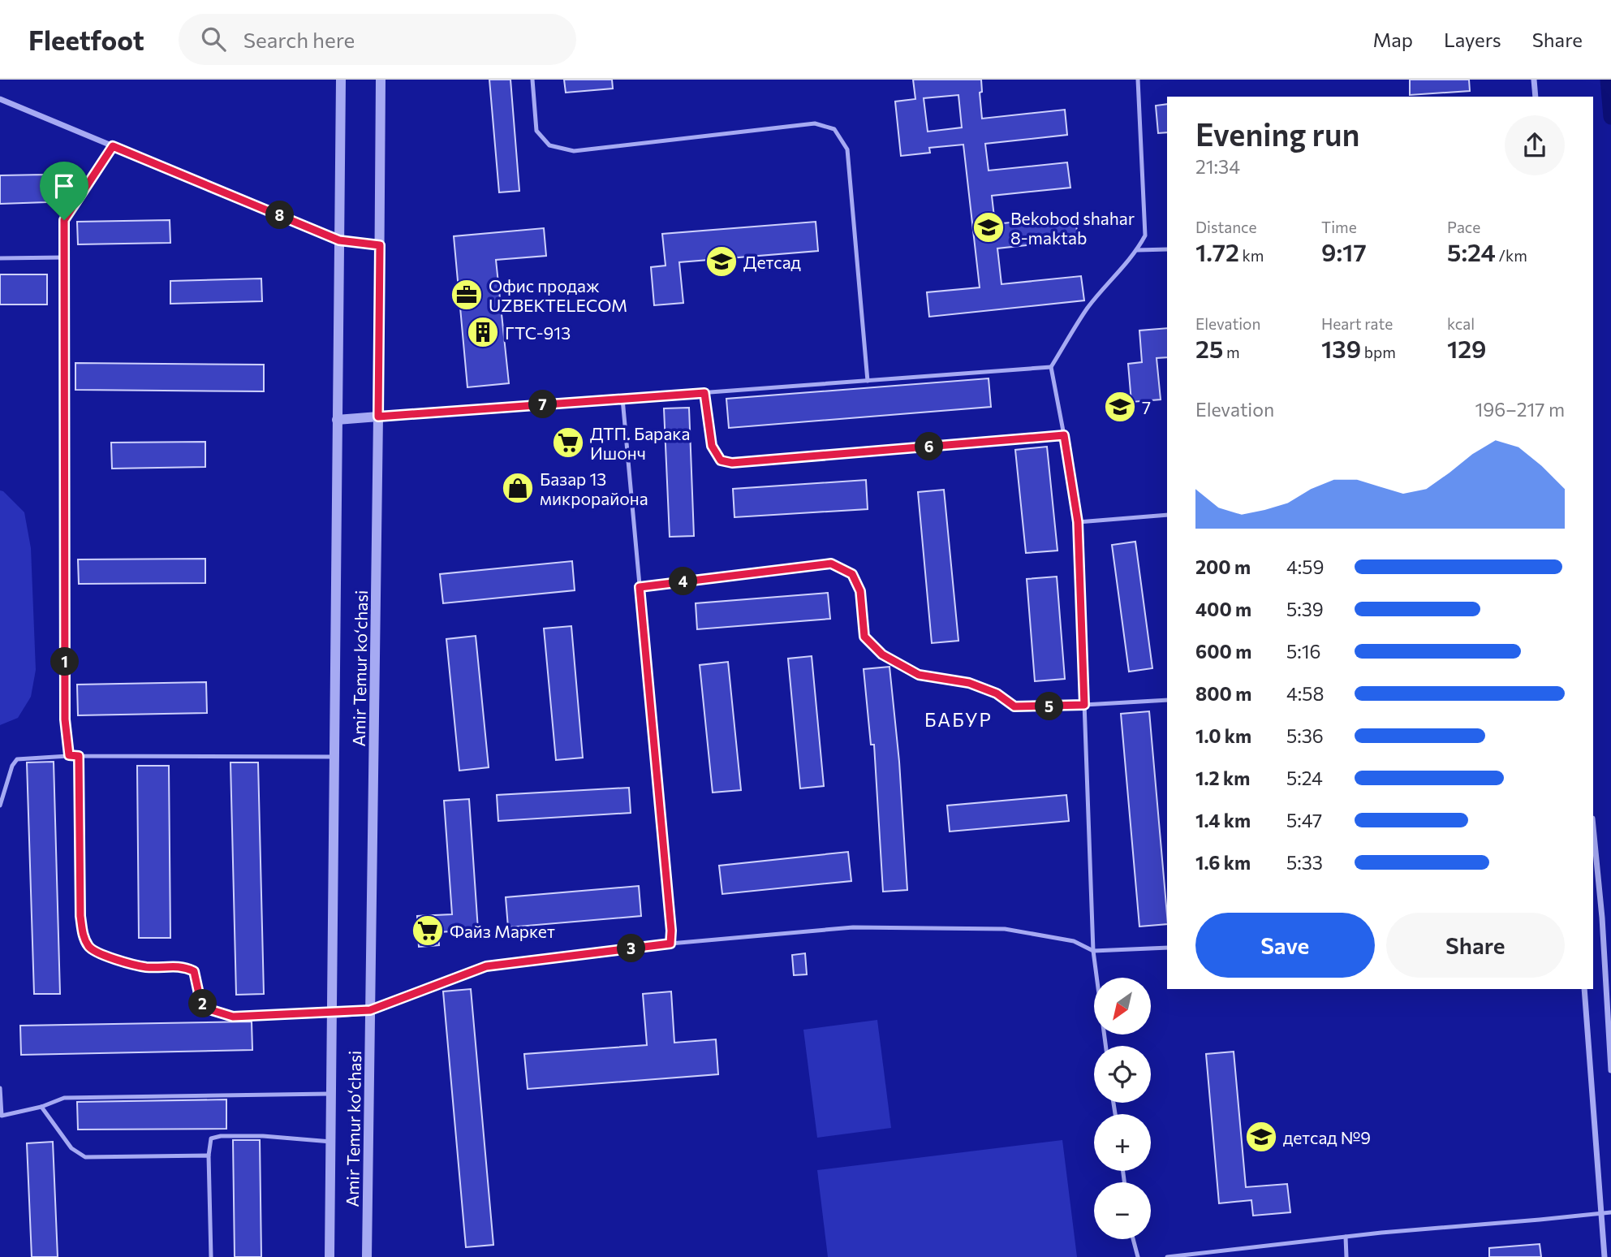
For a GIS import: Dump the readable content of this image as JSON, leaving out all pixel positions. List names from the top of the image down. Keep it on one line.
{"streets":{"street":["Amir Temur koʻchasi"]},"districts":["БАБУР"],"places":{"school or university":["Bekobod shahar 8-maktab","Детсад","7","детсад №9"],"office":["Офис продаж UZBEKTELECOM"],"building":["ГТС-913"],"supermarket":["ДТП. Барака Ишонч","Файз Маркет"],"shop":["Базар 13 микрорайона"]},"north":"bottom left","page":{"header":"Fleetfoot","search":"Search here","nav":["Map","Layers","Share"],"heading":["Evening run","21:34"],"stats":[["Distance","1.72 km"],["Time","9:17"],["Pace","5:24 /km"],["Elevation","25 m"],["Heart rate","139 bpm"],["kcal","129"]],"pins":["8","7","6","4","1","5","3","2"],"chart":["Elevation","196–217 m"],"list":[{"name":"200 m","note":"4:59"},{"name":"400 m","note":"5:39"},{"name":"600 m","note":"5:16"},{"name":"800 m","note":"4:58"},{"name":"1.0 km","note":"5:36"},{"name":"1.2 km","note":"5:24"},{"name":"1.4 km","note":"5:47"},{"name":"1.6 km","note":"5:33"}],"buttons":["Save","Share"],"map_buttons":["+","−"]}}
